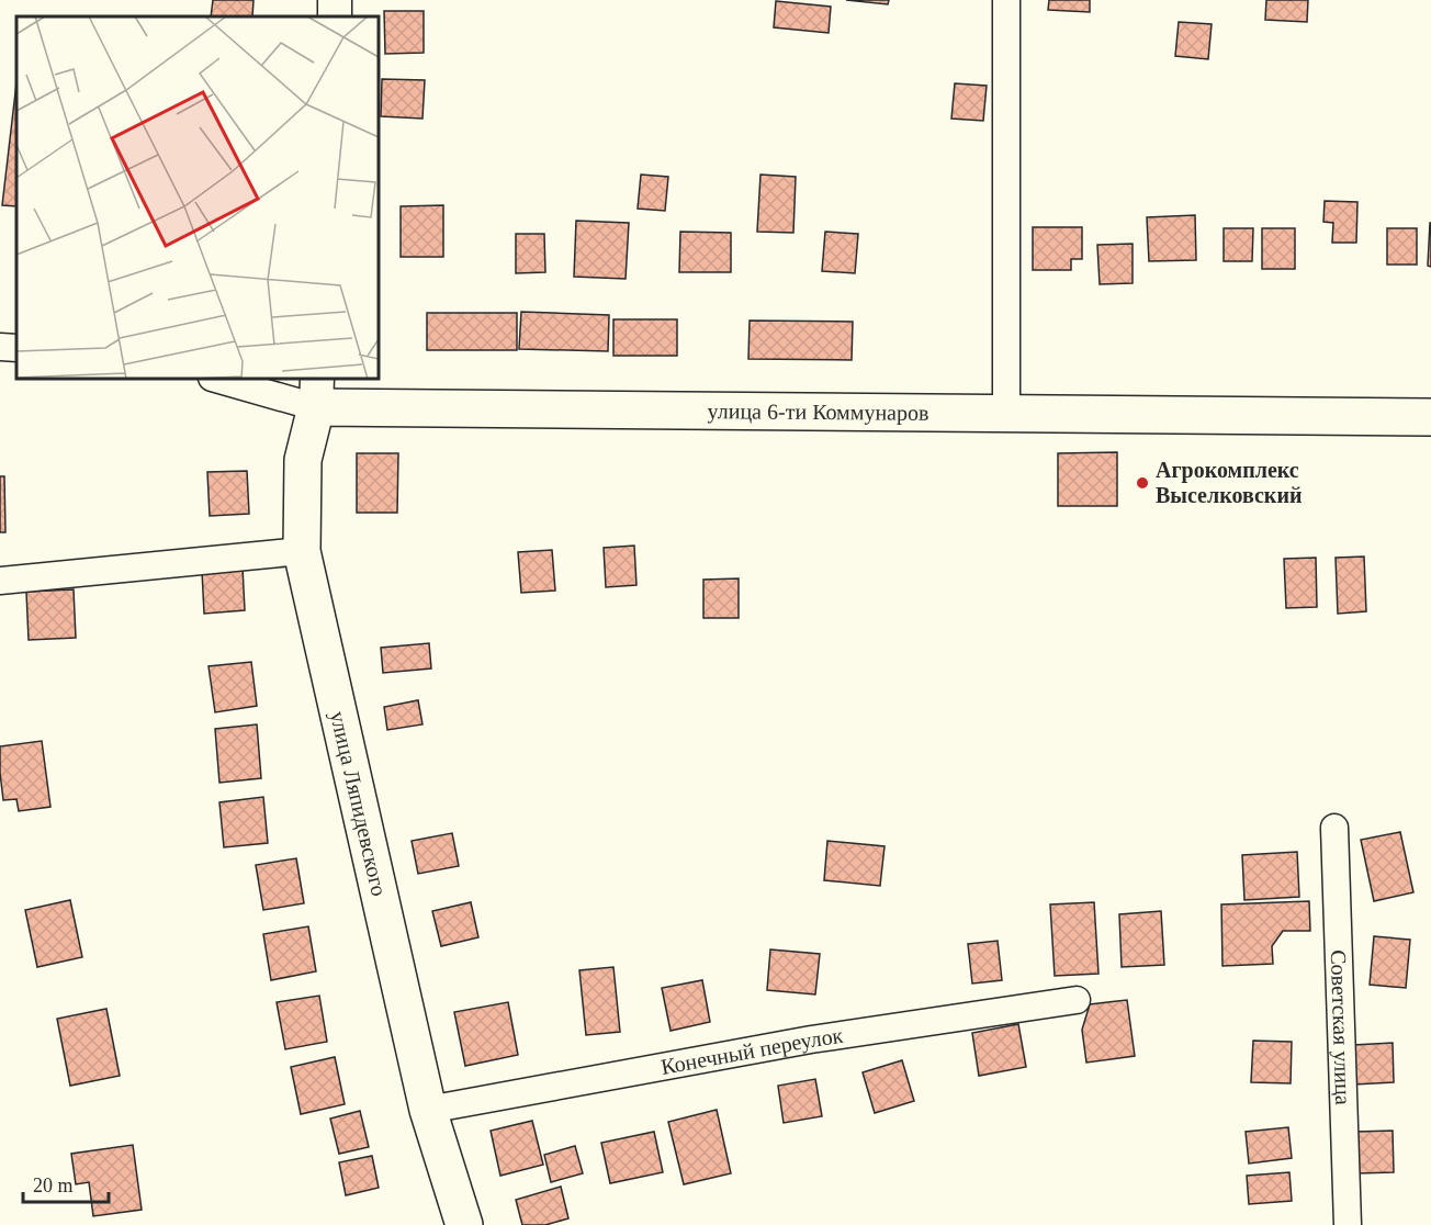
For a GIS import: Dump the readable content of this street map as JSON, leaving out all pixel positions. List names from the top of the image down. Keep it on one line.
{"streets":{"main road":["улица 6-ти Коммунаров","улица Ляпидевского"],"street":["Советская улица","Конечный переулок"]},"crossings":[["улица 6-ти Коммунаров","улица Ляпидевского"],["улица Ляпидевского","Конечный переулок"]],"places":["Агрокомплекс Выселковский"],"scale_bar":"20 m"}
